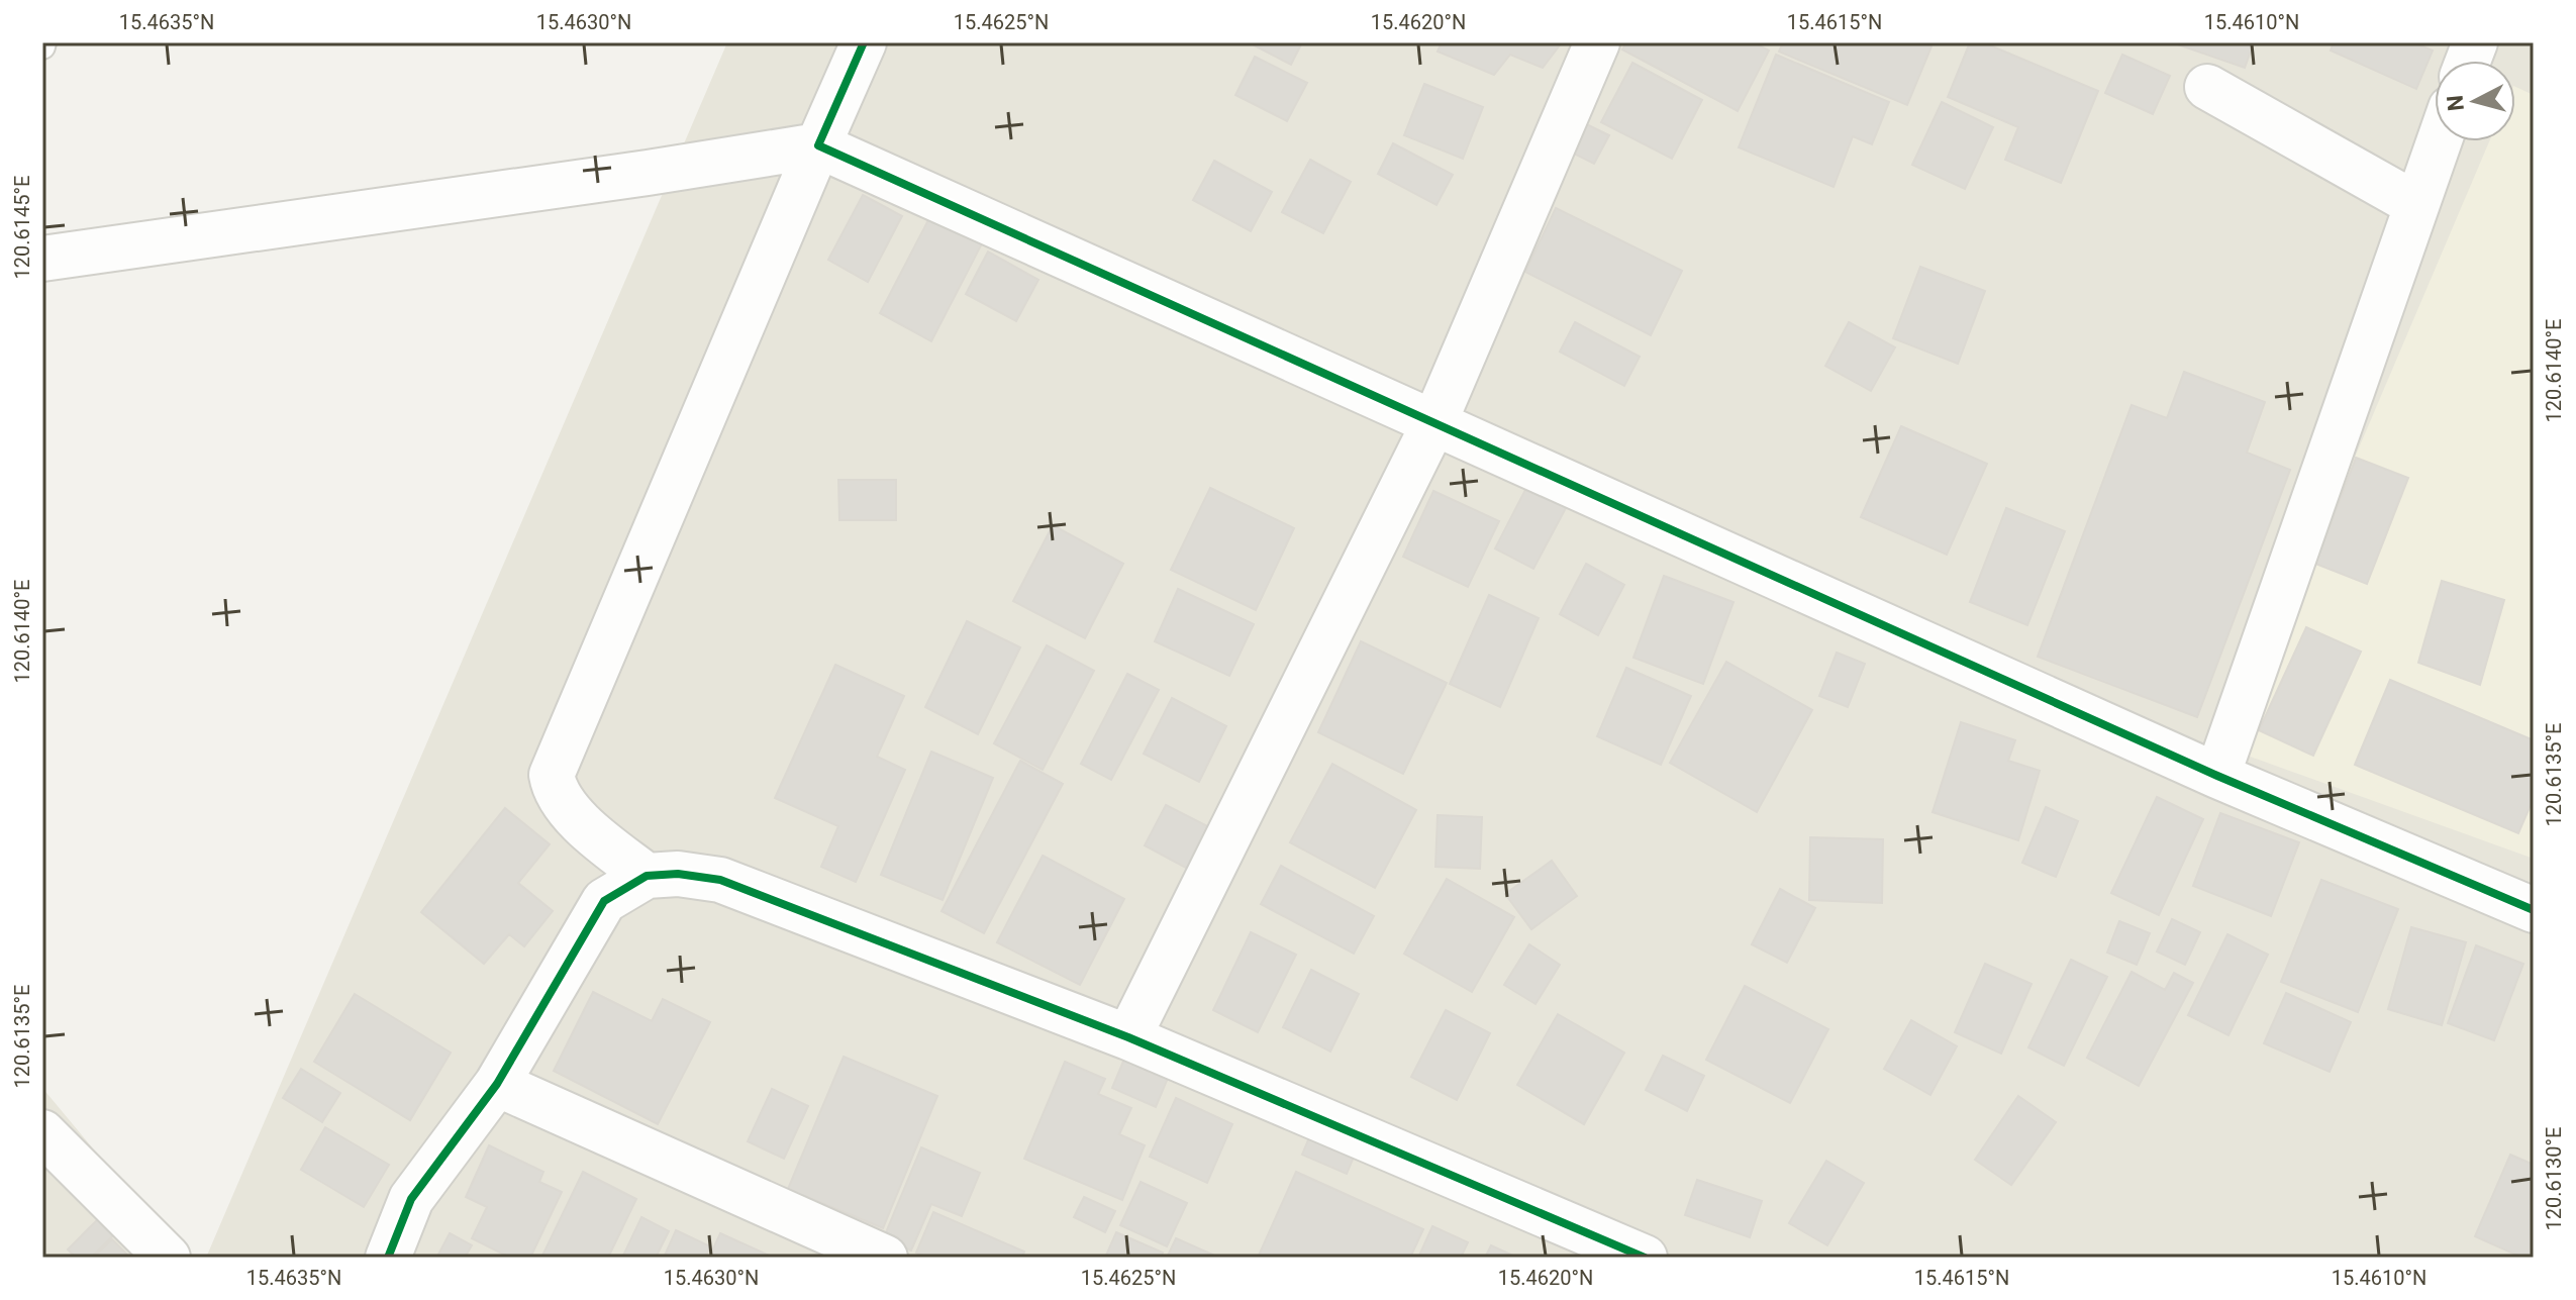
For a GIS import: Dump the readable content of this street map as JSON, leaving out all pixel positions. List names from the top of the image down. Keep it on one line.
{"north":"left","coordinates":["15.4635°N","15.4630°N","15.4625°N","15.4620°N","15.4615°N","15.4610°N","120.6145°E","120.6140°E","120.6135°E","120.6130°E"]}
